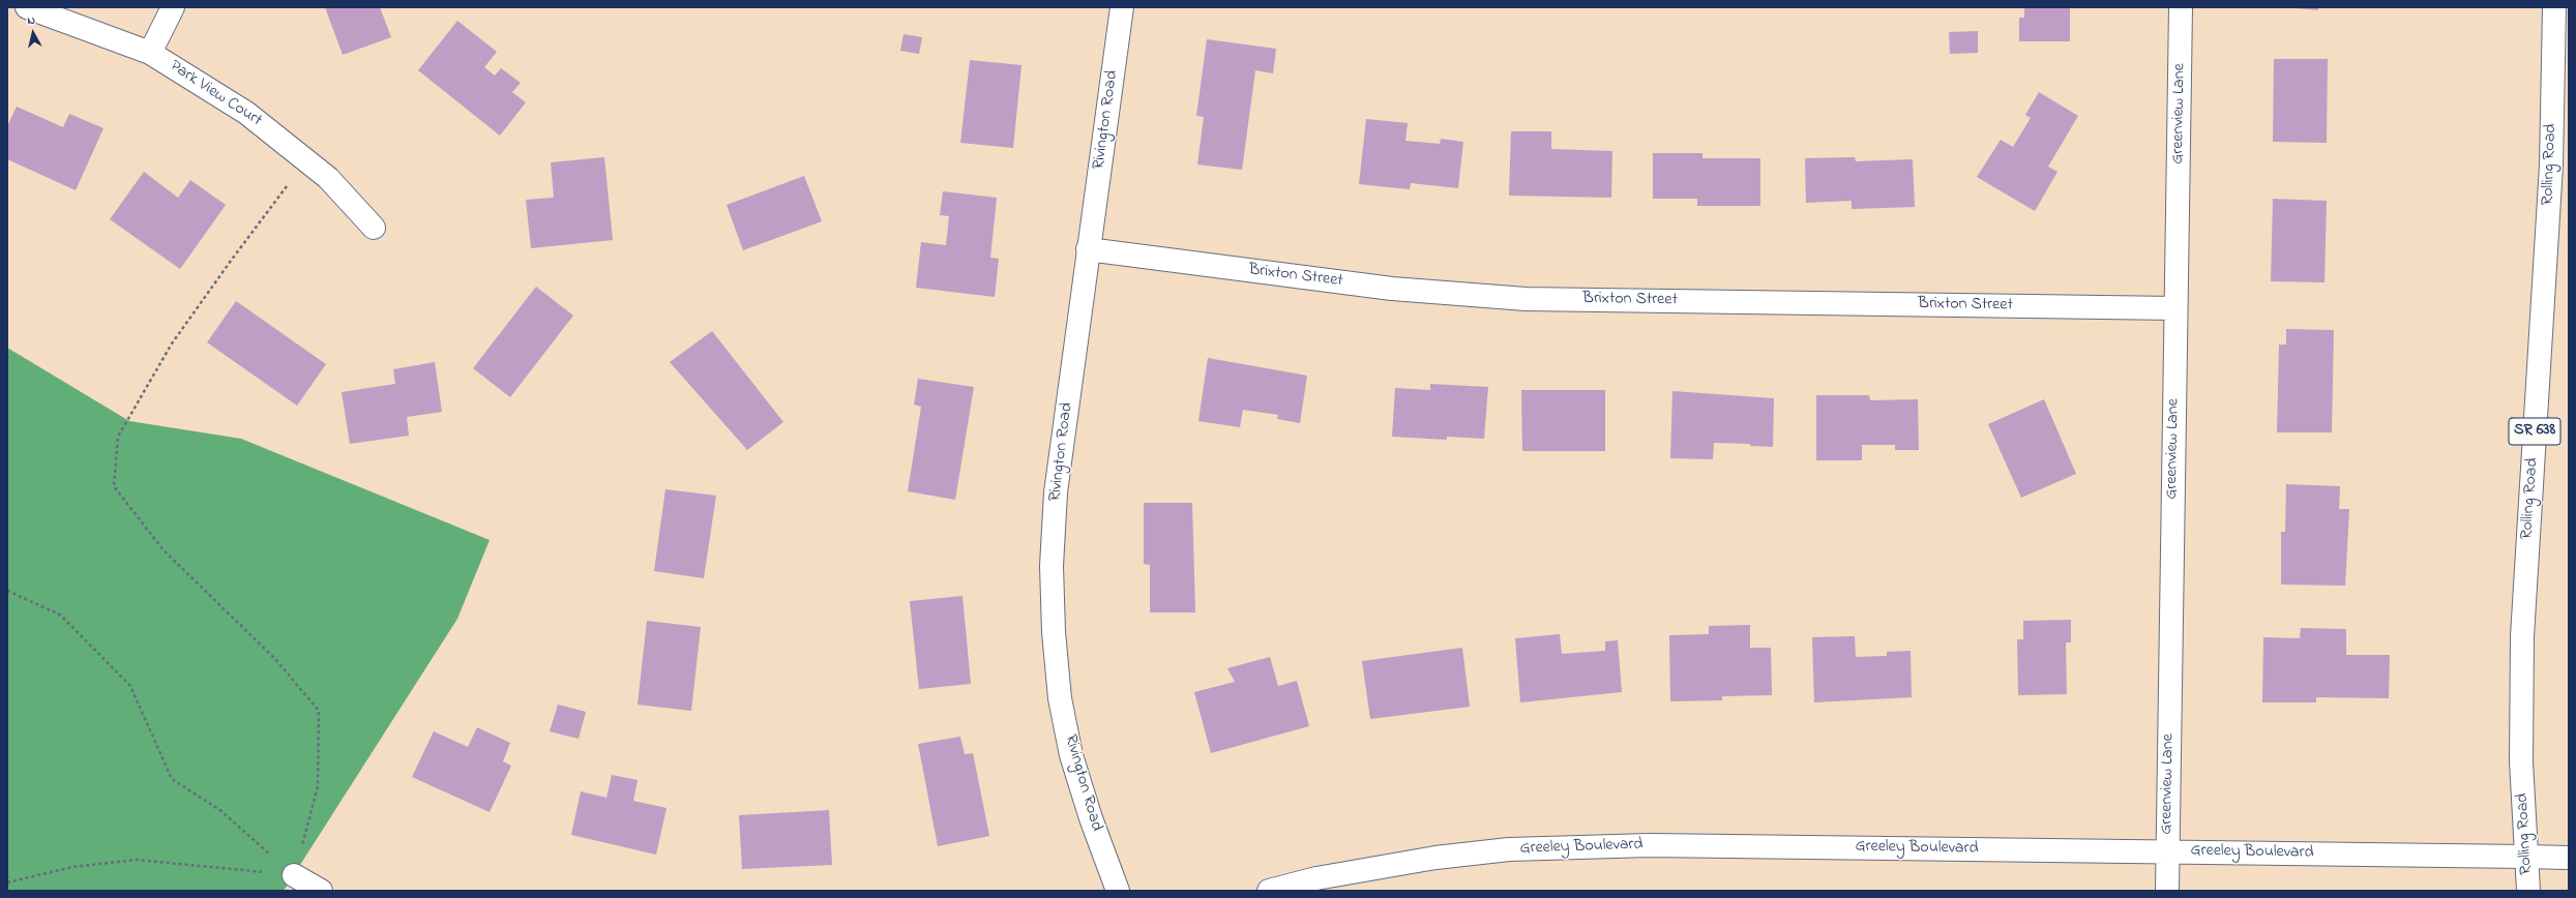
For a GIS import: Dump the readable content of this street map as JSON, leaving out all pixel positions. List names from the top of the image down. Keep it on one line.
{"streets":{"street":["Park View Court","Greenview Lane","Rivington Road","Rolling Road","Brixton Street","SR 638","Greeley Boulevard"]},"crossings":[["Greenview Lane","Brixton Street"],["Greenview Lane","Greeley Boulevard"],["Rivington Road","Brixton Street"],["Rolling Road","Greeley Boulevard"]],"north":"top"}
